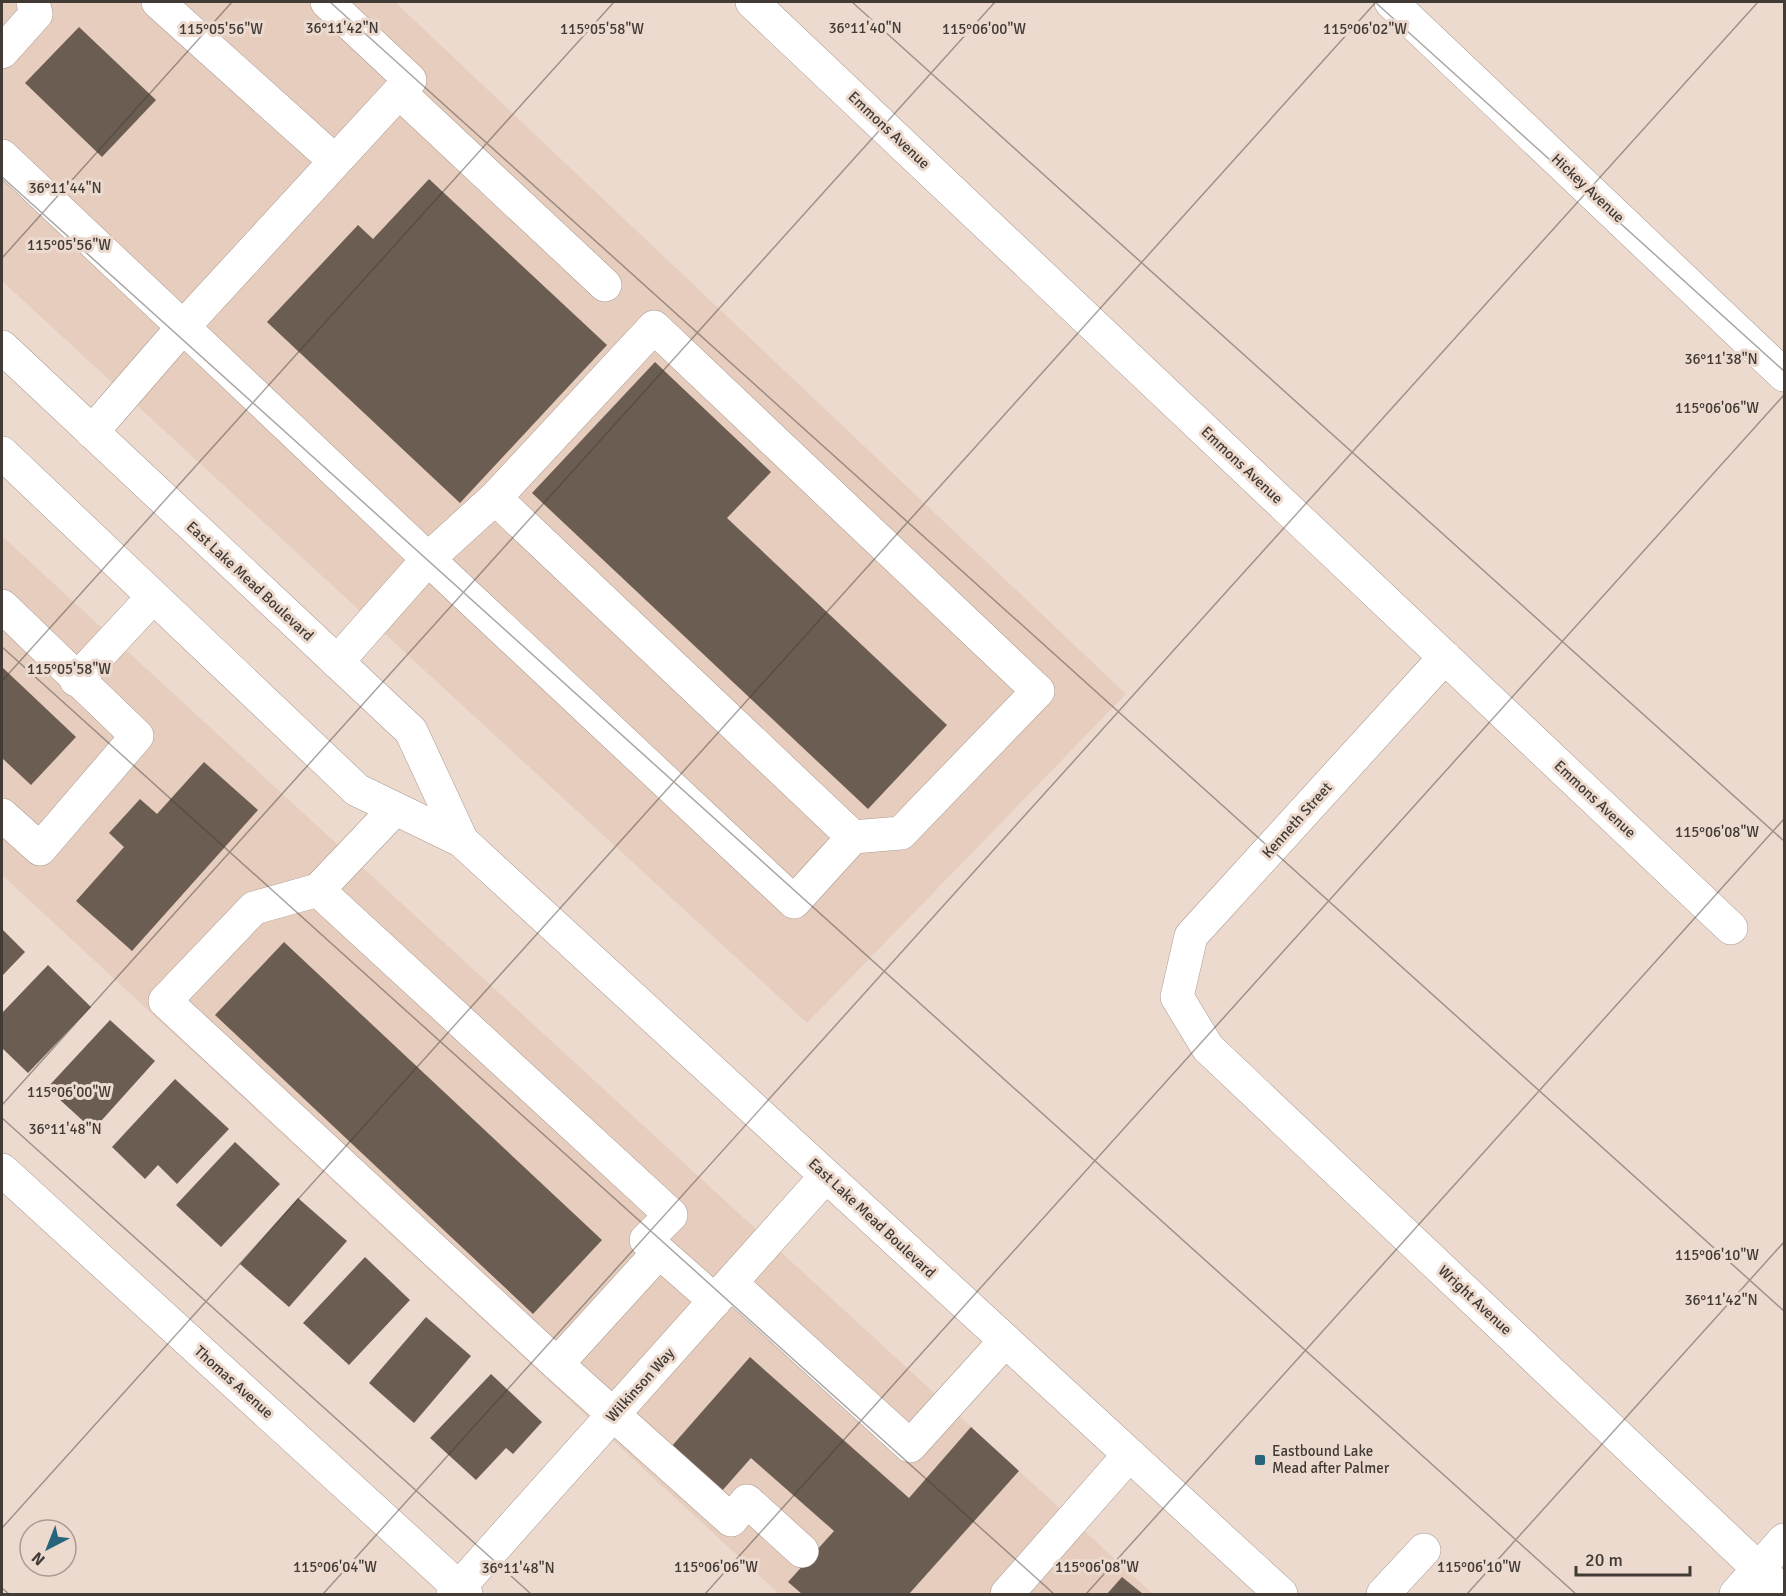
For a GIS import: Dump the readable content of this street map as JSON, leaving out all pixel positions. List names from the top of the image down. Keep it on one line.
{"streets":{"street":["Emmons Avenue","Hickey Avenue","East Lake Mead Boulevard","Kenneth Street","Wright Avenue","Thomas Avenue","Wilkinson Way"]},"crossings":[["Emmons Avenue","Kenneth Street"],["East Lake Mead Boulevard","Wilkinson Way"],["Kenneth Street","Wright Avenue"],["Thomas Avenue","Wilkinson Way"]],"places":{"transit":["Eastbound Lake Mead after Palmer"]},"scale_bar":"20 m","north":"bottom left","coordinates":["36°11'40\"N","36°11'42\"N","115°05'56\"W","115°05'58\"W","115°06'00\"W","115°06'02\"W","36°11'44\"N","36°11'38\"N","115°06'06\"W","115°06'08\"W","36°11'48\"N","115°06'10\"W","115°06'04\"W"]}
